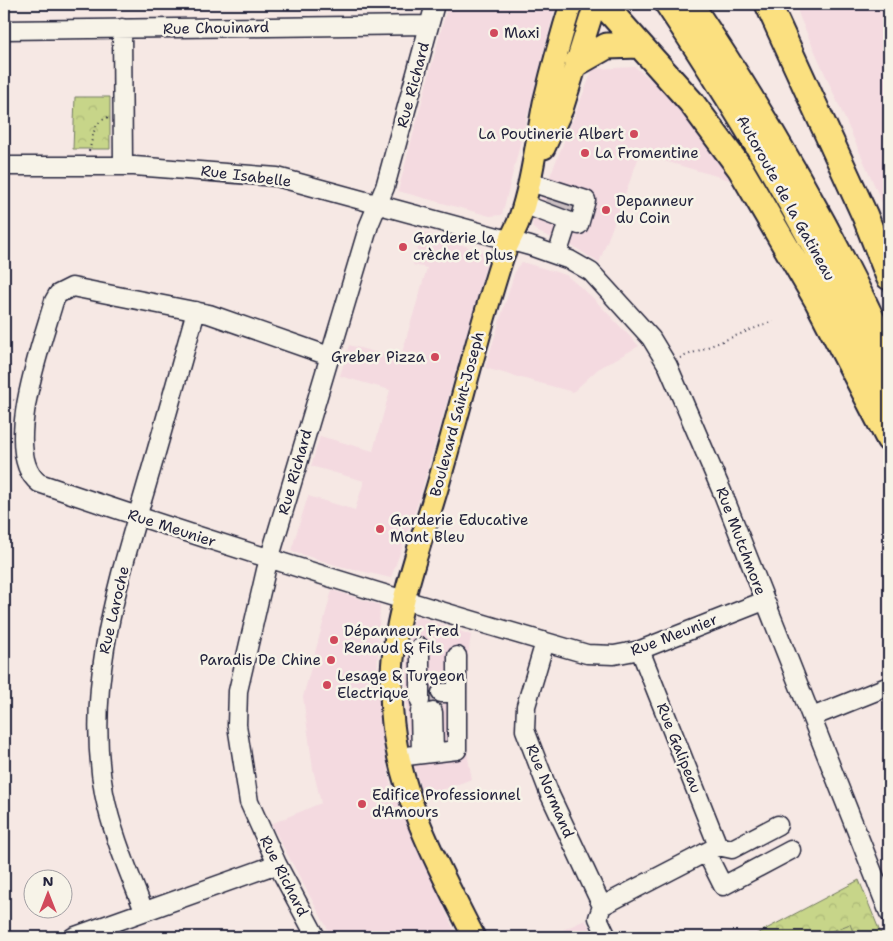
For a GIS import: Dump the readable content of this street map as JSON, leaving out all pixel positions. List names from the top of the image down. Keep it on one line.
{"streets":{"highway":["Autoroute de la Gatineau"],"main road":["Boulevard Saint-Joseph"],"street":["Rue Chouinard","Rue Richard","Rue Isabelle","Rue Meunier","Rue Mutchmore","Rue Laroche","Rue Galipeau","Rue Normand"]},"crossings":[["Rue Chouinard","Rue Richard"],["Rue Richard","Rue Isabelle"],["Rue Richard","Rue Meunier"],["Rue Isabelle","Boulevard Saint-Joseph"],["Rue Isabelle","Rue Mutchmore"],["Boulevard Saint-Joseph","Rue Meunier"],["Boulevard Saint-Joseph","Rue Mutchmore"],["Rue Meunier","Rue Mutchmore"],["Rue Meunier","Rue Laroche"],["Rue Meunier","Rue Galipeau"],["Rue Meunier","Rue Normand"]],"places":["Maxi","La Poutinerie Albert","La Fromentine","Depanneur du Coin","Garderie la crèche et plus","Greber Pizza","Garderie Educative Mont Bleu","Dépanneur Fred Renaud & Fils","Paradis De Chine","Lesage & Turgeon Electrique","Edifice Professionnel d'Amours"],"north":"top"}
